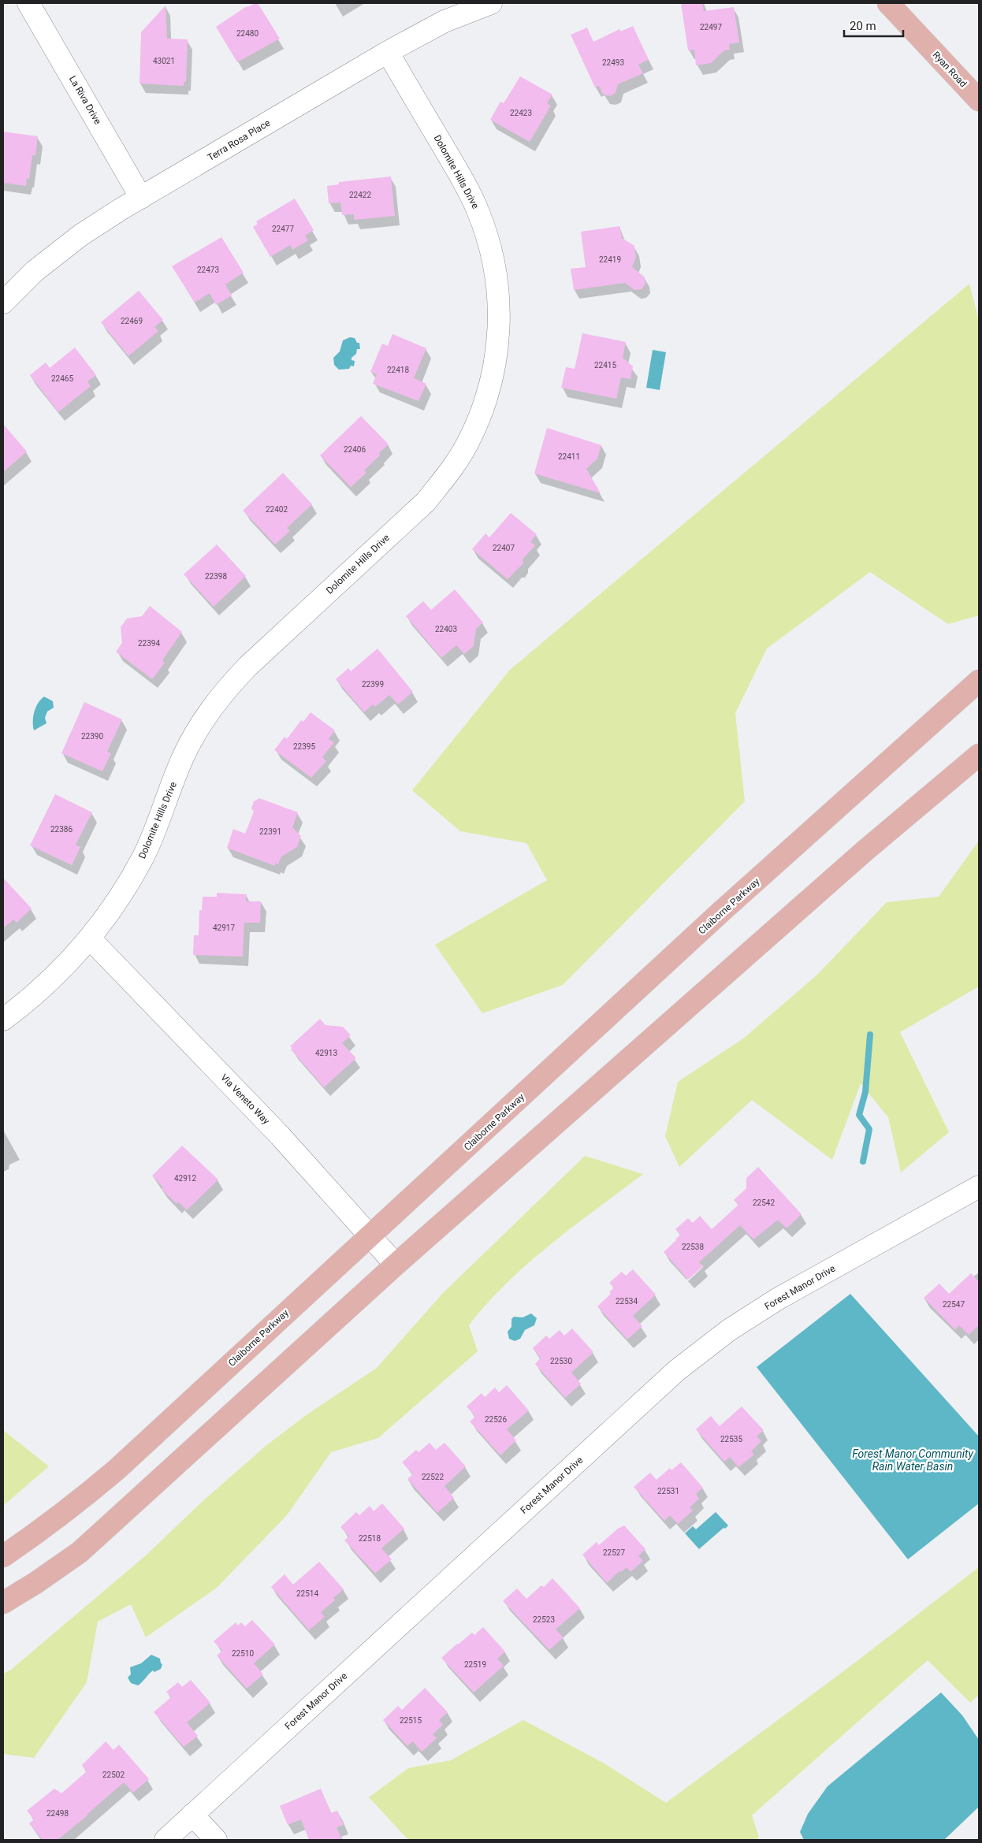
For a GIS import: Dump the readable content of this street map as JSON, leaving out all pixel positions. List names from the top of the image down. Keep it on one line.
{"streets":{"main road":["Ryan Road","Claiborne Parkway"],"street":["La Riva Drive","Terra Rosa Place","Dolomite Hills Drive","Via Veneto Way","Forest Manor Drive"]},"crossings":[["La Riva Drive","Terra Rosa Place"],["Terra Rosa Place","Dolomite Hills Drive"],["Dolomite Hills Drive","Via Veneto Way"],["Claiborne Parkway","Via Veneto Way"]],"water":["Forest Manor Community Rain Water Basin"],"house_numbers":["22497","22480","43021","22493","22423","22422","22477","22419","22473","22469","22415","22418","22465","22406","22411","22402","22407","22398","22403","22394","22399","22390","22395","22386","22391","42917","42913","42912","22542","22538","22534","22547","22530","22526","22535","22522","22531","22518","22527","22514","22523","22510","22519","22515","22502","22498"],"scale_bar":"20 m"}
